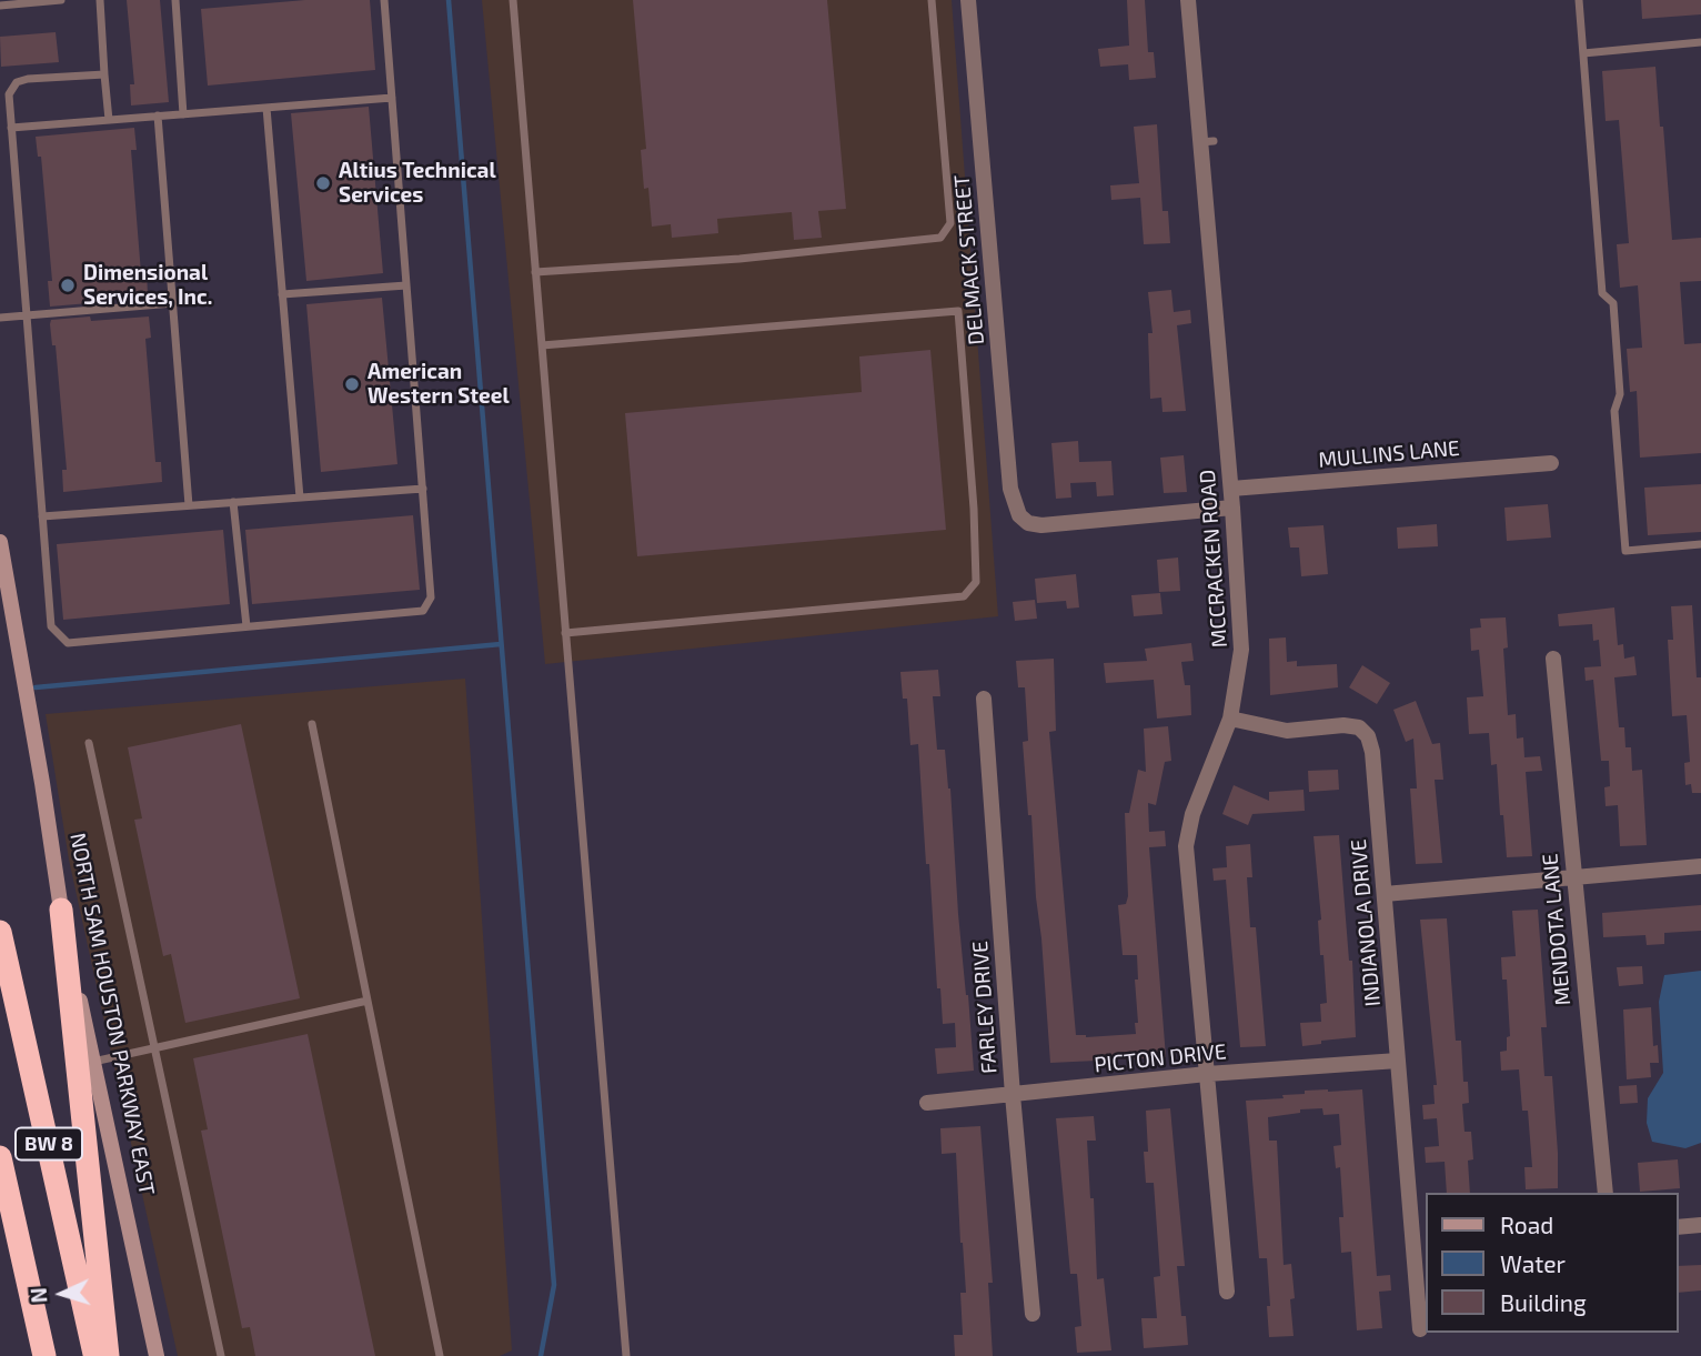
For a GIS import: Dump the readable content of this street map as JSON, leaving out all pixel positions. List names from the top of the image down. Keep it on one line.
{"streets":{"highway":["BW 8"],"main road":["NORTH SAM HOUSTON PARKWAY EAST"],"street":["DELMACK STREET","MULLINS LANE","MCCRACKEN ROAD","INDIANOLA DRIVE","MENDOTA LANE","FARLEY DRIVE","PICTON DRIVE"]},"crossings":[["DELMACK STREET","MCCRACKEN ROAD"],["MULLINS LANE","MCCRACKEN ROAD"],["MCCRACKEN ROAD","INDIANOLA DRIVE"],["MCCRACKEN ROAD","PICTON DRIVE"],["INDIANOLA DRIVE","PICTON DRIVE"],["FARLEY DRIVE","PICTON DRIVE"]],"places":["Altius Technical Services","Dimensional Services, Inc.","American Western Steel"],"legend":["Road","Water","Building"],"north":"left"}
